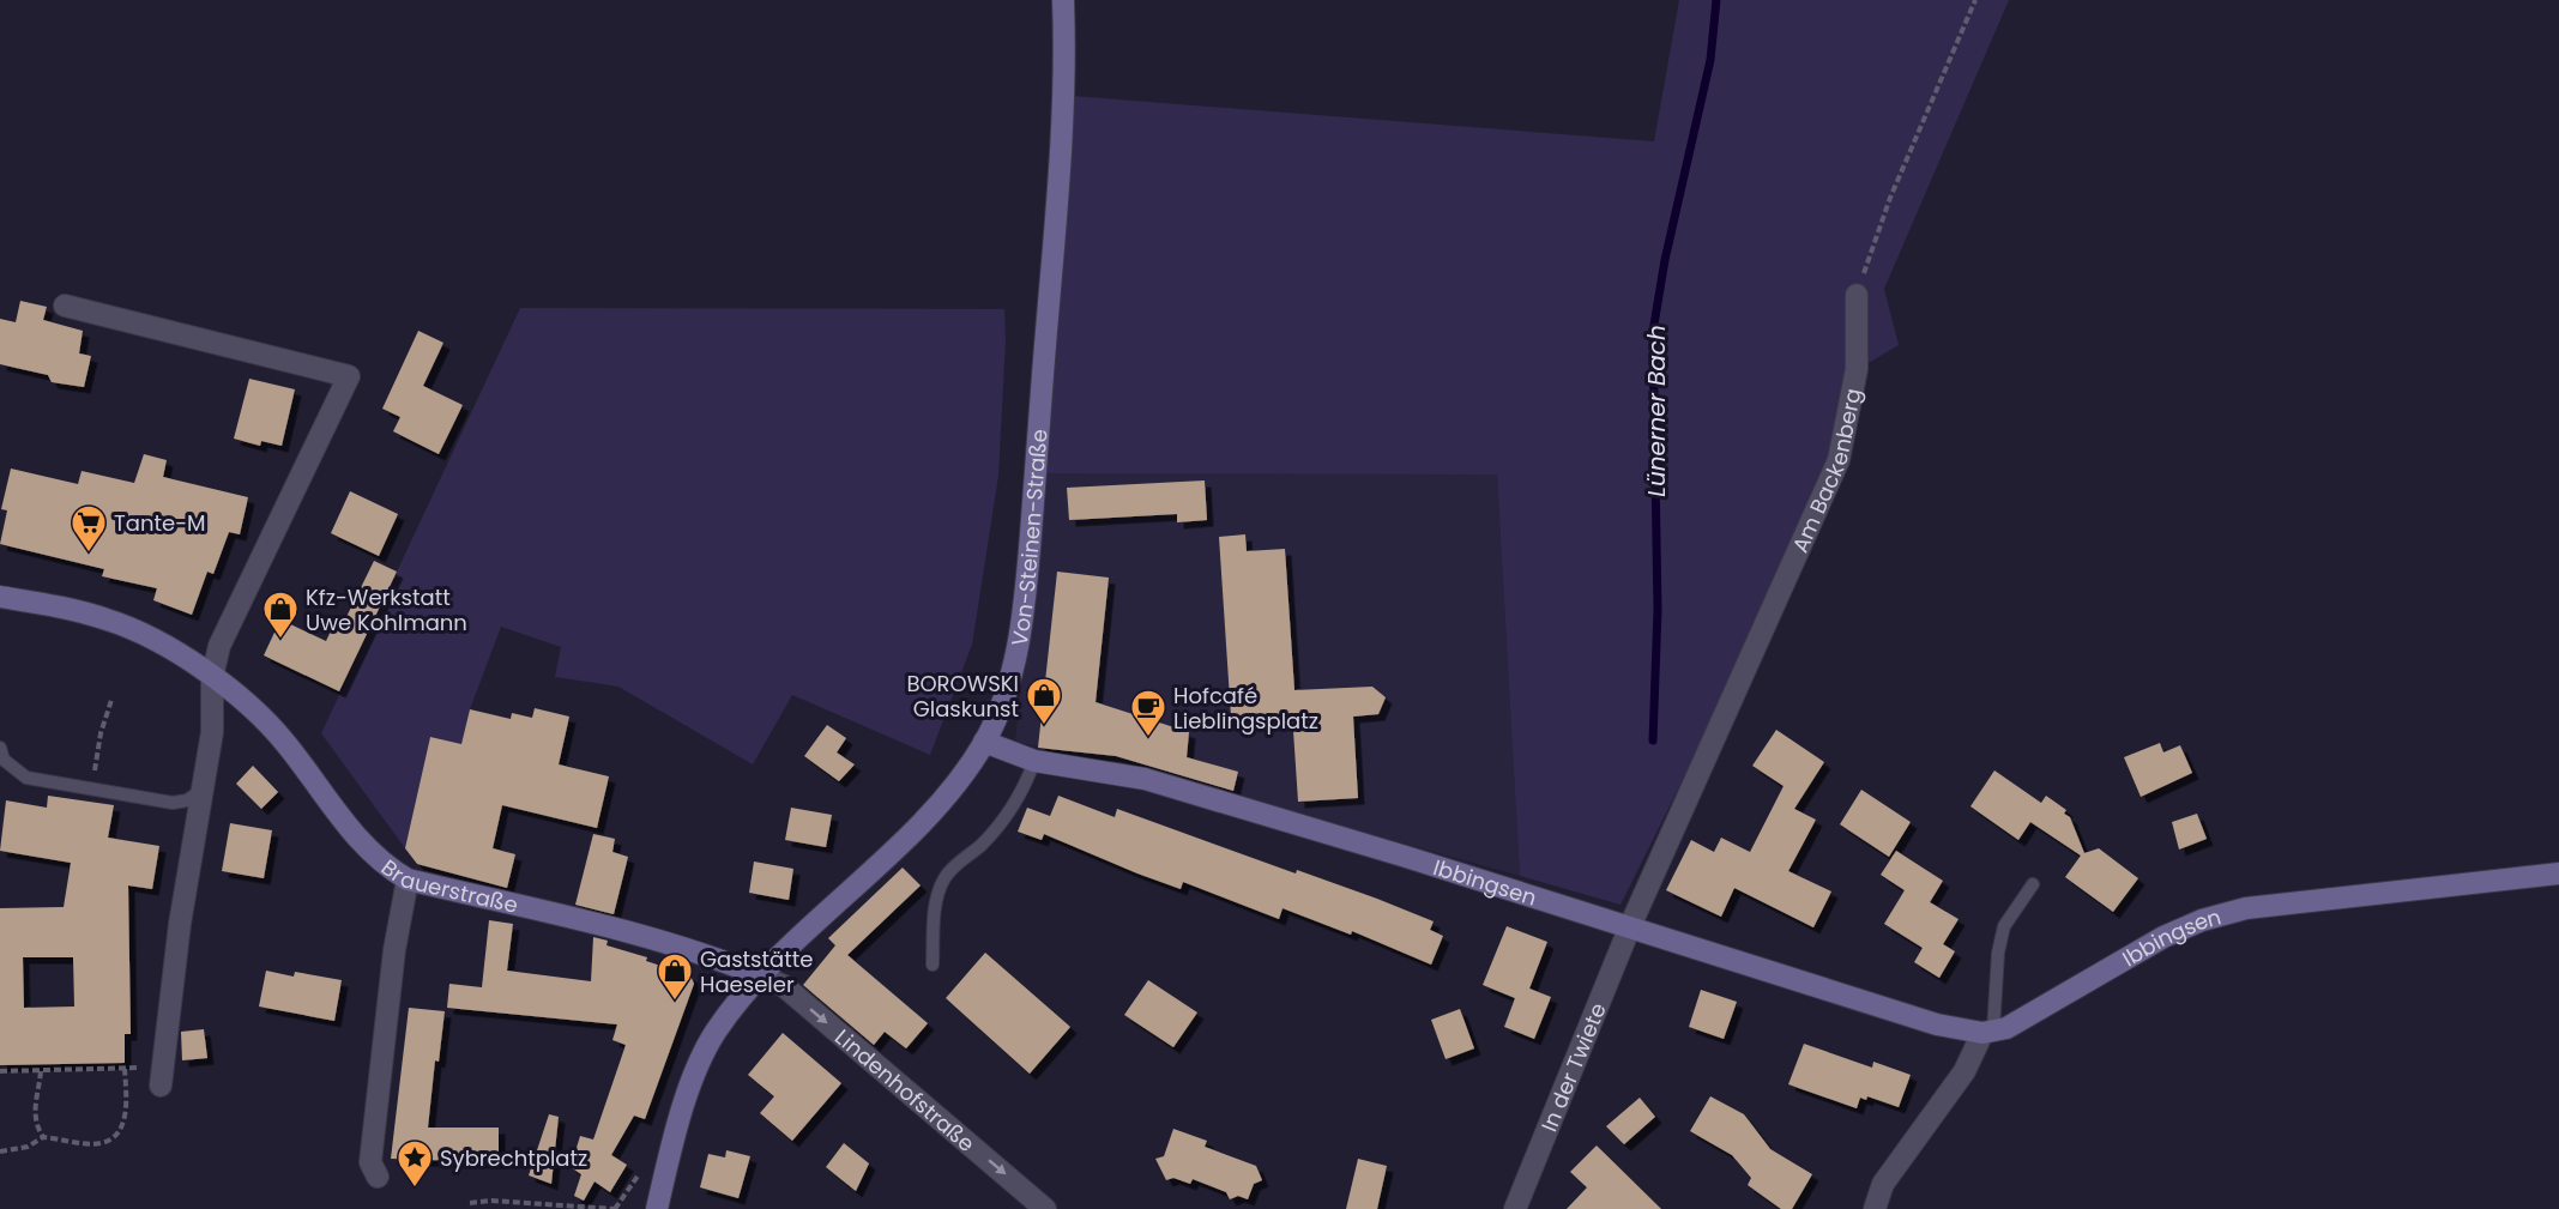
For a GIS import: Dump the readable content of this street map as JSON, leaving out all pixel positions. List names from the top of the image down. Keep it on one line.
{"streets":{"main road":["Von-Steinen-Straße","Ibbingsen","Brauerstraße"],"street":["Am Backenberg","In der Twiete","Lindenhofstraße"]},"crossings":[["Am Backenberg","Ibbingsen"],["Am Backenberg","In der Twiete"],["Von-Steinen-Straße","Ibbingsen"],["Von-Steinen-Straße","Brauerstraße"],["Von-Steinen-Straße","Lindenhofstraße"],["Ibbingsen","In der Twiete"],["Brauerstraße","Lindenhofstraße"]],"one_way":["Lindenhofstraße"],"water":["Lünerner Bach"],"places":{"supermarket":["Tante-M"],"shop":["Kfz-Werkstatt Uwe Kohlmann","BOROWSKI Glaskunst","Gaststätte Haeseler"],"cafe":["Hofcafé Lieblingsplatz"],"place":["Sybrechtplatz"]}}
